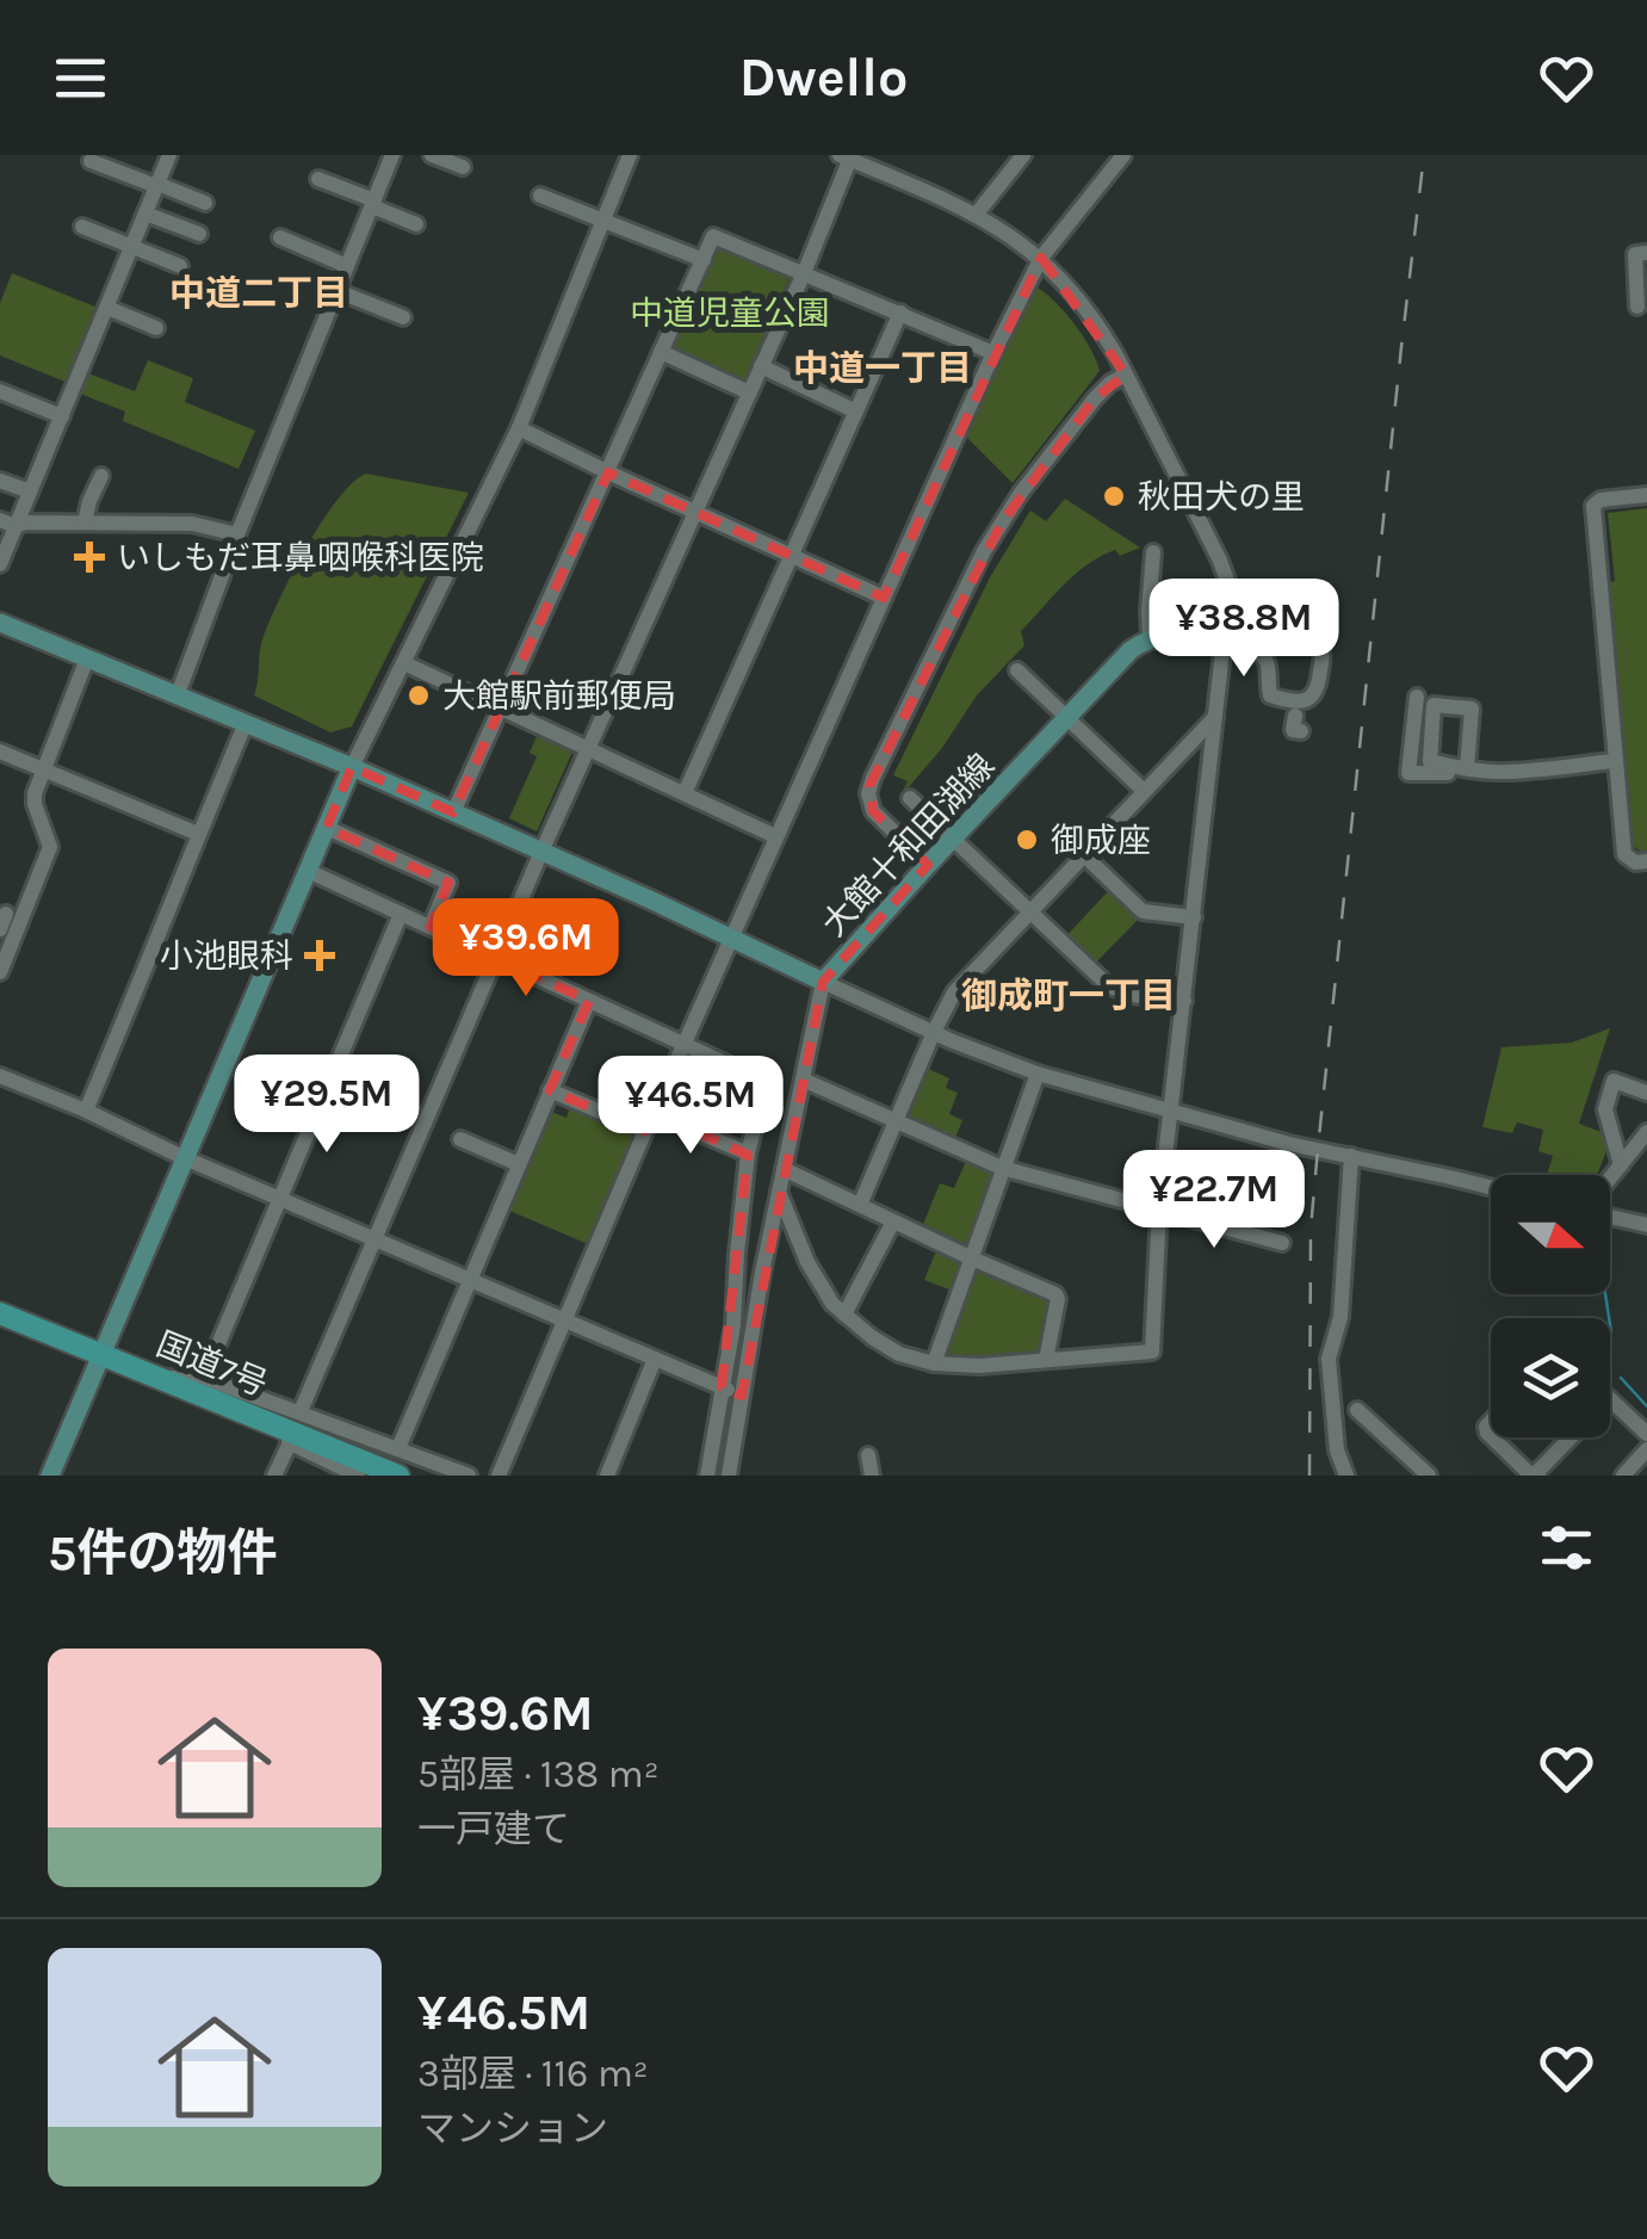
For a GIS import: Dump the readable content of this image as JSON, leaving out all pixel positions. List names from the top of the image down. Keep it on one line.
{"streets":{"highway":["国道7号"],"main road":["大館十和田湖線"]},"districts":["中道二丁目","中道一丁目","御成町一丁目"],"parks":["中道児童公園"],"places":{"other":["秋田犬の里","大館駅前郵便局","御成座"],"health":["いしもだ耳鼻咽喉科医院","小池眼科"]},"north":"right","page":{"header":"Dwello","price":["¥38.8M","¥39.6M","¥29.5M","¥46.5M","¥22.7M"],"heading":"5件の物件","list":[{"name":"¥39.6M","note":"5部屋 · 138 m² · 一戸建て"},{"name":"¥46.5M","note":"3部屋 · 116 m² · マンション"}]}}
